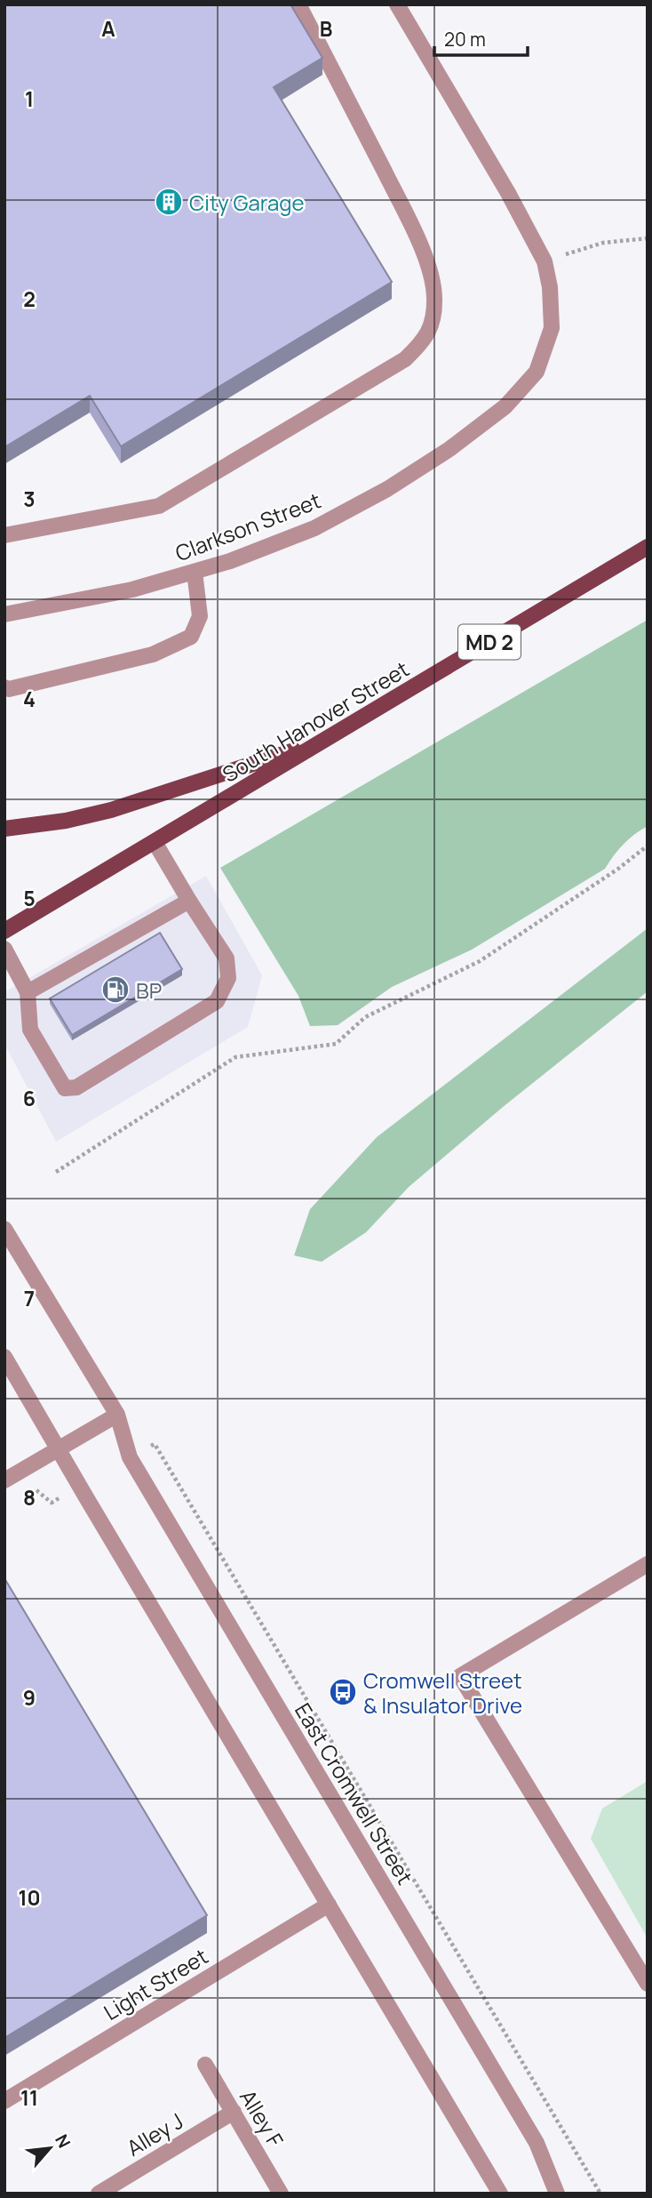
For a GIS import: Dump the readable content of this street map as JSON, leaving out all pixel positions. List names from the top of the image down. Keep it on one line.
{"streets":{"main road":["MD 2","South Hanover Street"],"street":["Clarkson Street","East Cromwell Street","Light Street","Alley F","Alley J"]},"crossings":[["Alley F","Alley J"]],"places":{"building":["City Garage"],"fuel station":["BP"],"bus stop":["Cromwell Street & Insulator Drive"]},"scale_bar":"20 m","north":"top right","grid":{"columns":["A","B"],"rows":["1","2","3","4","5","6","7","8","9","10","11"]}}
